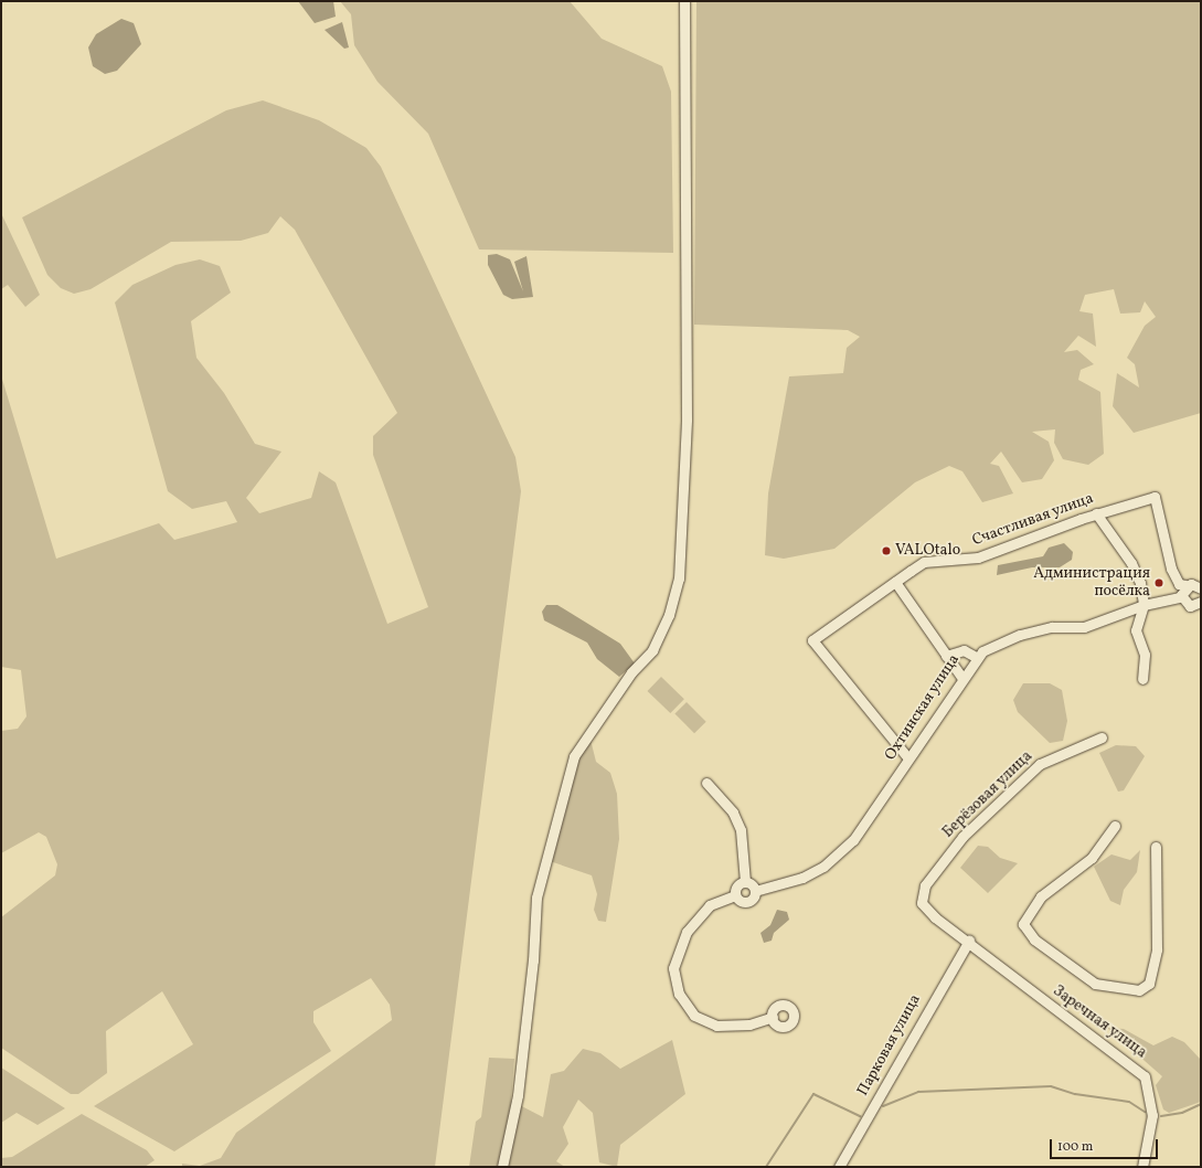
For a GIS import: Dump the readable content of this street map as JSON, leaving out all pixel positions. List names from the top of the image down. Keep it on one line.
{"streets":{"street":["Счастливая улица","Охтинская улица","Берёзовая улица","Заречная улица","Парковая улица"]},"crossings":[["Счастливая улица","Охтинская улица"],["Берёзовая улица","Заречная улица"],["Заречная улица","Парковая улица"]],"places":["VALOtalo","Администрация посёлка"],"scale_bar":"100 m"}
